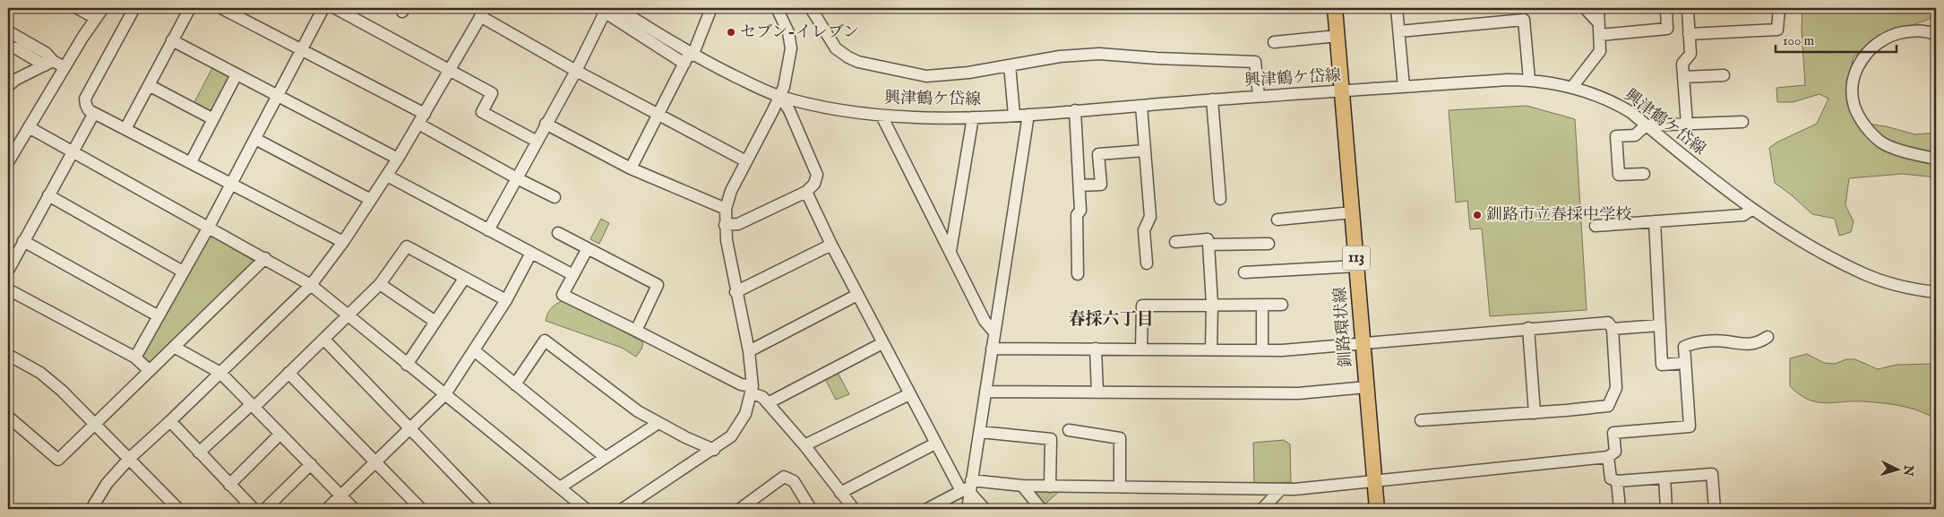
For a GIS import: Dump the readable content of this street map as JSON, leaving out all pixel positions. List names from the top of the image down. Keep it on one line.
{"streets":{"main road":["113","釧路環状線"],"street":["興津鶴ケ岱線"]},"crossings":[["興津鶴ケ岱線","釧路環状線"]],"districts":["春採六丁目"],"places":["セブン-イレブン","釧路市立春採中学校"],"scale_bar":"100 m","north":"right"}
